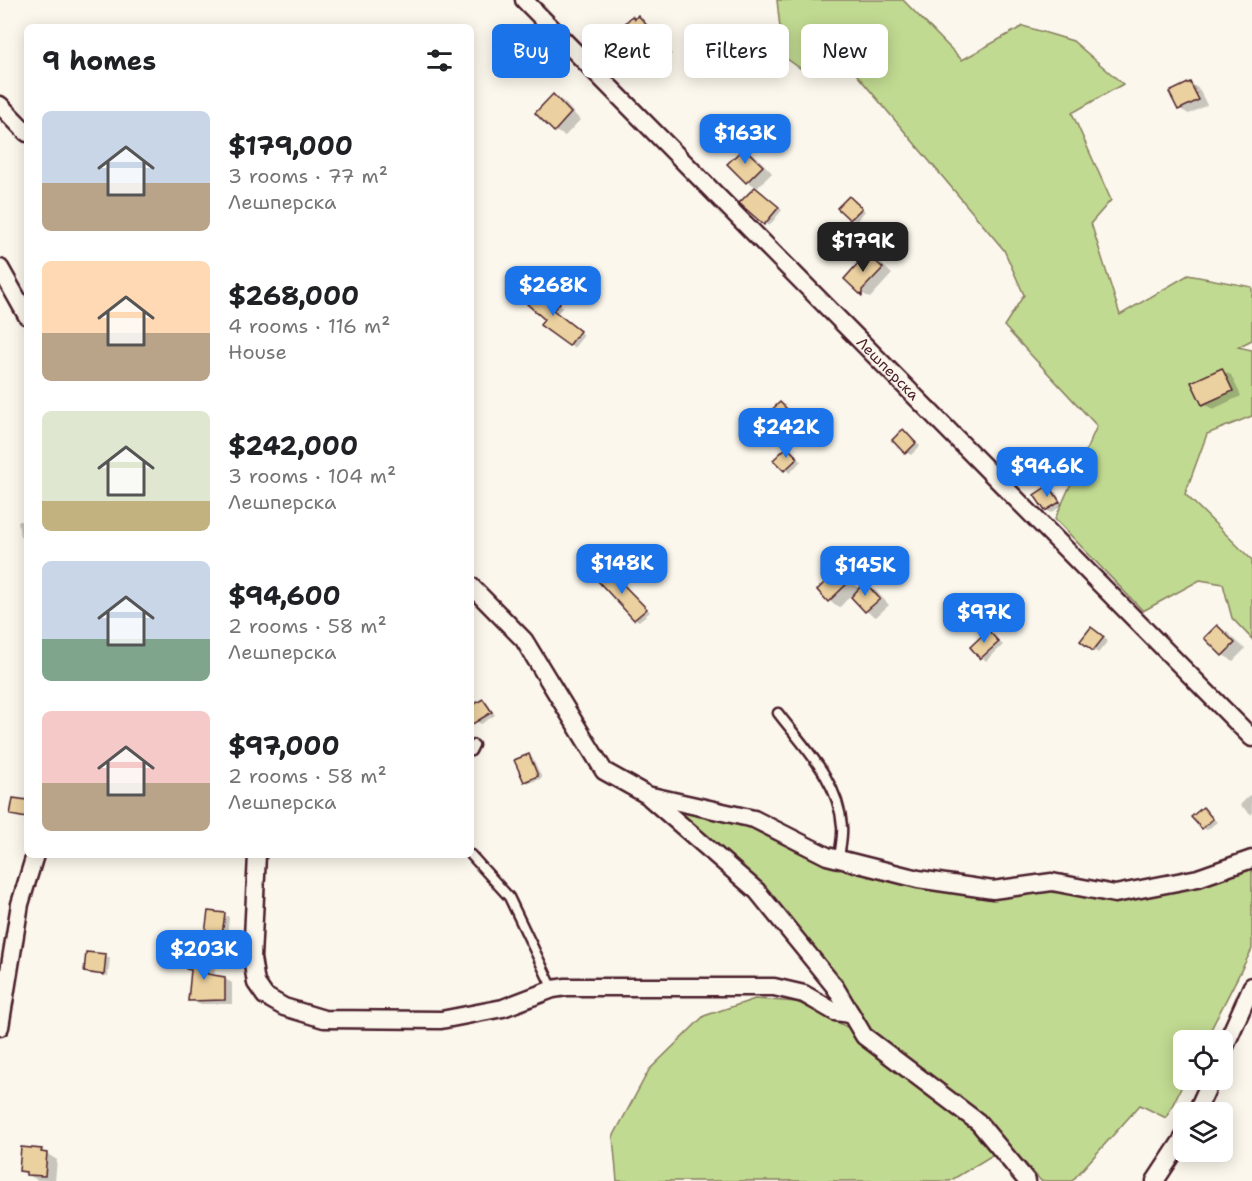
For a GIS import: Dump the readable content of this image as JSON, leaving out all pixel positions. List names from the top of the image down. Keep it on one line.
{"streets":{"street":["Лешперска"]},"page":{"chip":["Buy","Rent","Filters","New"],"heading":"9 homes","list":[{"name":"$179,000","note":"3 rooms · 77 m² · Лешперска"},{"name":"$268,000","note":"4 rooms · 116 m² · House"},{"name":"$242,000","note":"3 rooms · 104 m² · Лешперска"},{"name":"$94,600","note":"2 rooms · 58 m² · Лешперска"},{"name":"$97,000","note":"2 rooms · 58 m² · Лешперска"}],"price":["$163K","$179K","$268K","$242K","$94.6K","$148K","$145K","$97K","$203K"]}}
